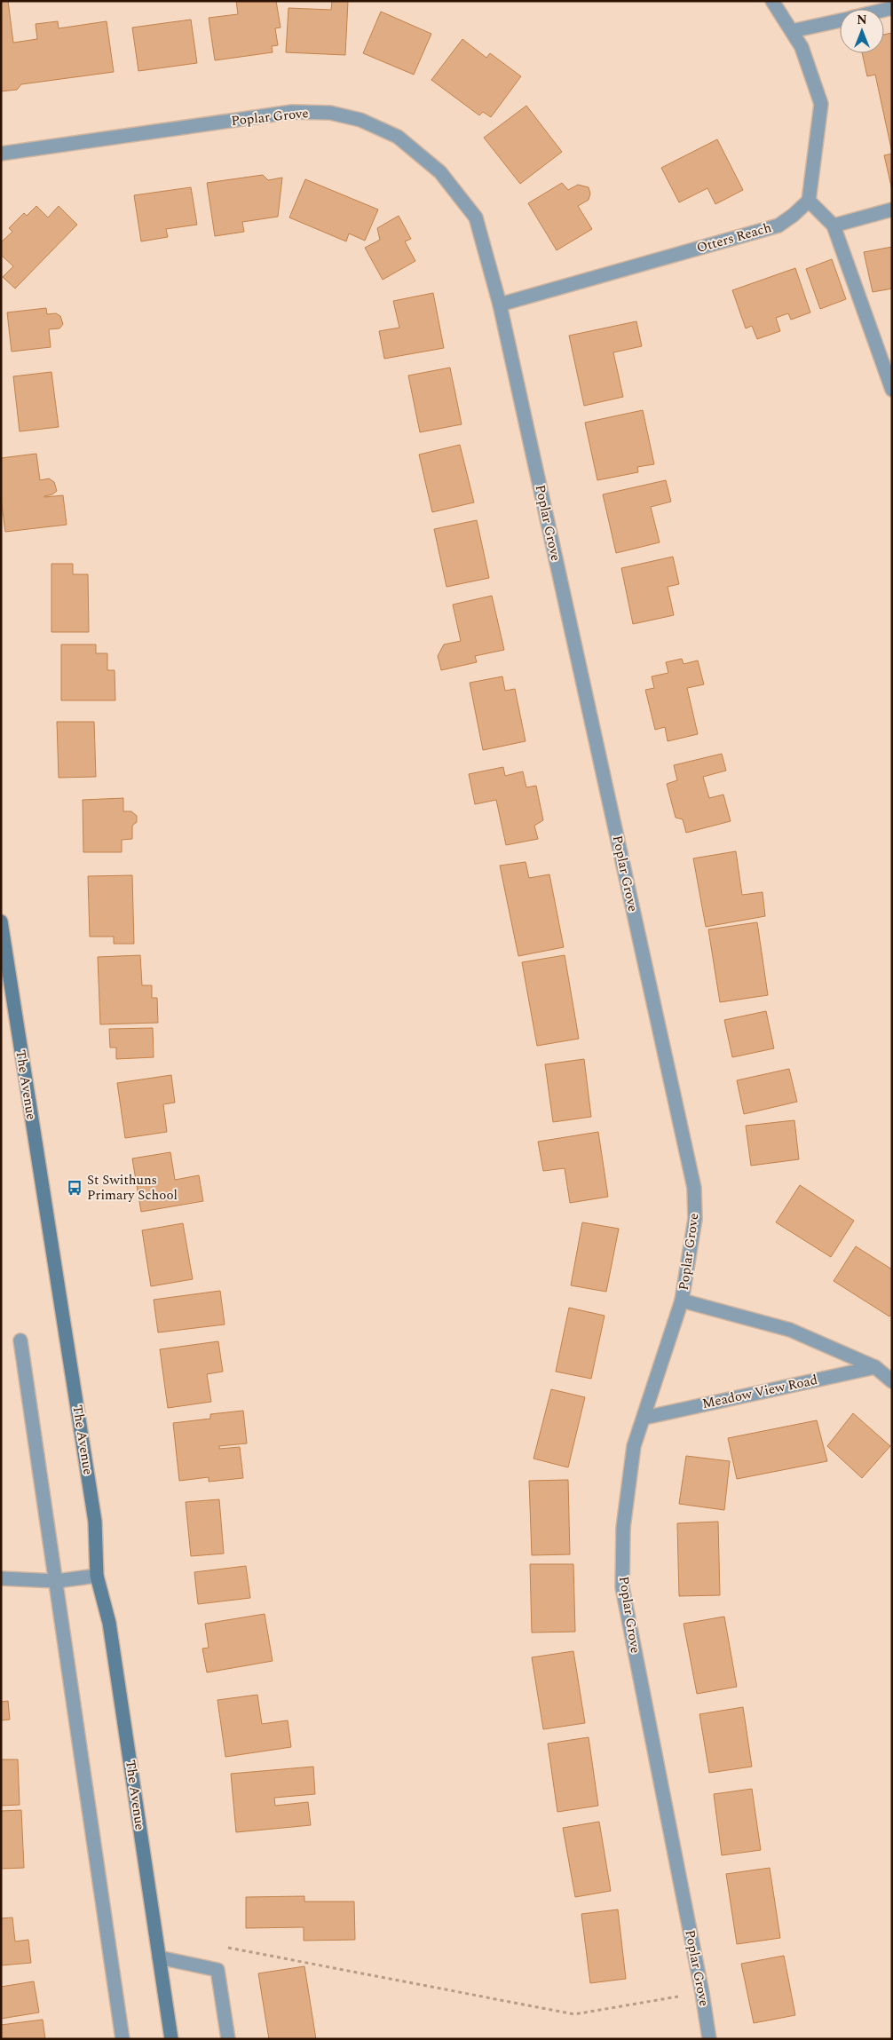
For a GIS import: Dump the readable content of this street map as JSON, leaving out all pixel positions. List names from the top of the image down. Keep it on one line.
{"streets":{"street":["Poplar Grove","Otters Reach","The Avenue","Meadow View Road"]},"crossings":[["Poplar Grove","Otters Reach"],["Poplar Grove","Meadow View Road"]],"places":{"bus stop":["St Swithuns Primary School"]},"north":"top"}
